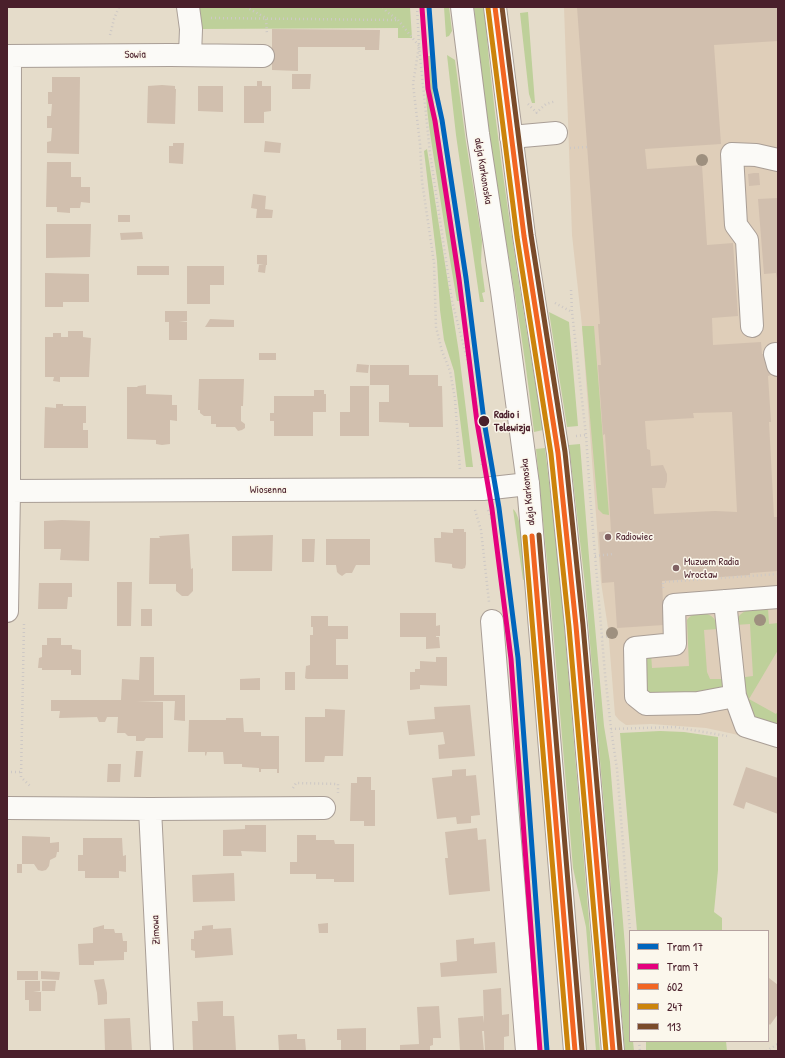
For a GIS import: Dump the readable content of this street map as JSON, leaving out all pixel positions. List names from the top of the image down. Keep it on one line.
{"streets":{"street":["Sowia","aleja Karkonoska","Wiosenna","Zimowa"]},"crossings":[["aleja Karkonoska","Wiosenna"]],"places":["Radio i Telewizja","Radiowiec","Muzuem Radia Wrocław"],"lines":["tram line 17","transit line 602","transit line 113","tram line 7","transit line 247"],"legend":["Tram 17","Tram 7","602","247","113"]}
